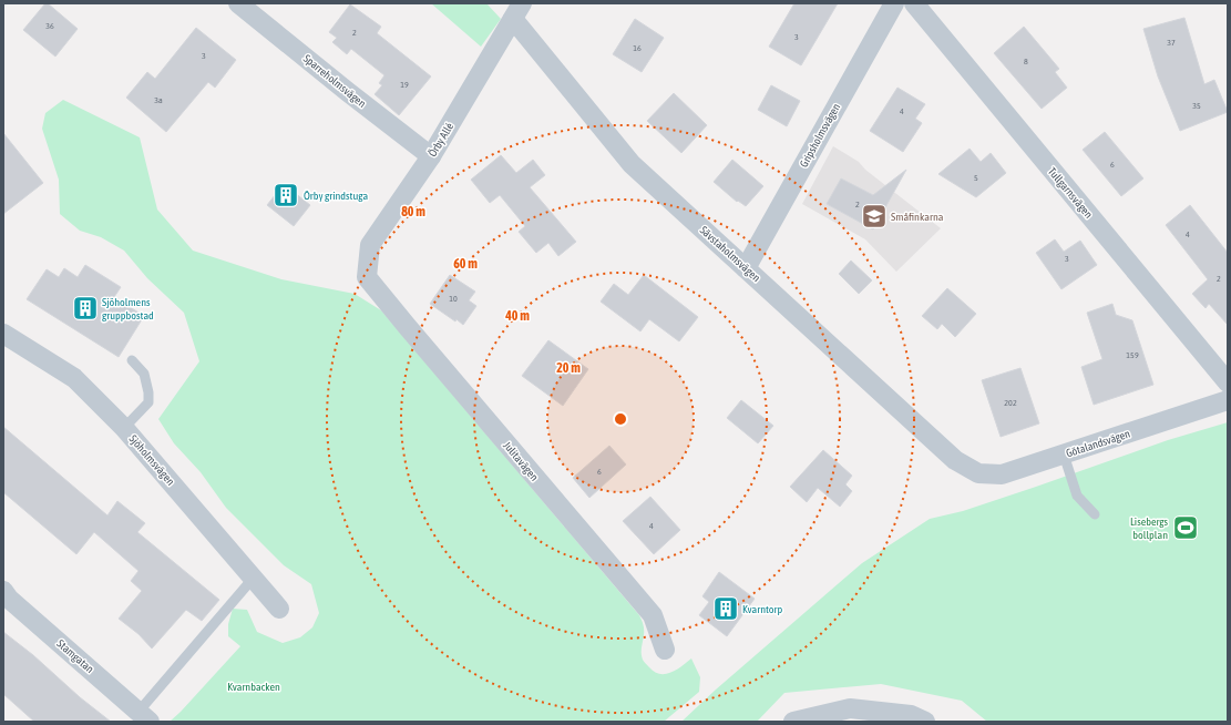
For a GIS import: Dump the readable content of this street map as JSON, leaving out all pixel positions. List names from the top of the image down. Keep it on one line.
{"streets":{"street":["Sparreholmsvägen","Gripsholmsvägen","Örby Allé","Tullgarnsvägen","Sävstaholmsvägen","Götalandsvägen","Sjöholmsvägen","Julitavägen","Stamgatan"]},"crossings":[["Sparreholmsvägen","Örby Allé"],["Gripsholmsvägen","Sävstaholmsvägen"],["Örby Allé","Sävstaholmsvägen"],["Örby Allé","Julitavägen"],["Sävstaholmsvägen","Götalandsvägen"]],"parks":["Kvarnbacken"],"places":{"building":["Örby grindstuga","Sjöholmens gruppbostad","Kvarntorp"],"school or university":["Småfinkarna"],"sports":["Lisebergs bollplan"]},"house_numbers":["36","2","3","37","16","3","8","19","3a","35","4","6","5","2","4","3","2","10","159","202","6","4"],"rings":["80 m","60 m","40 m","20 m"]}
